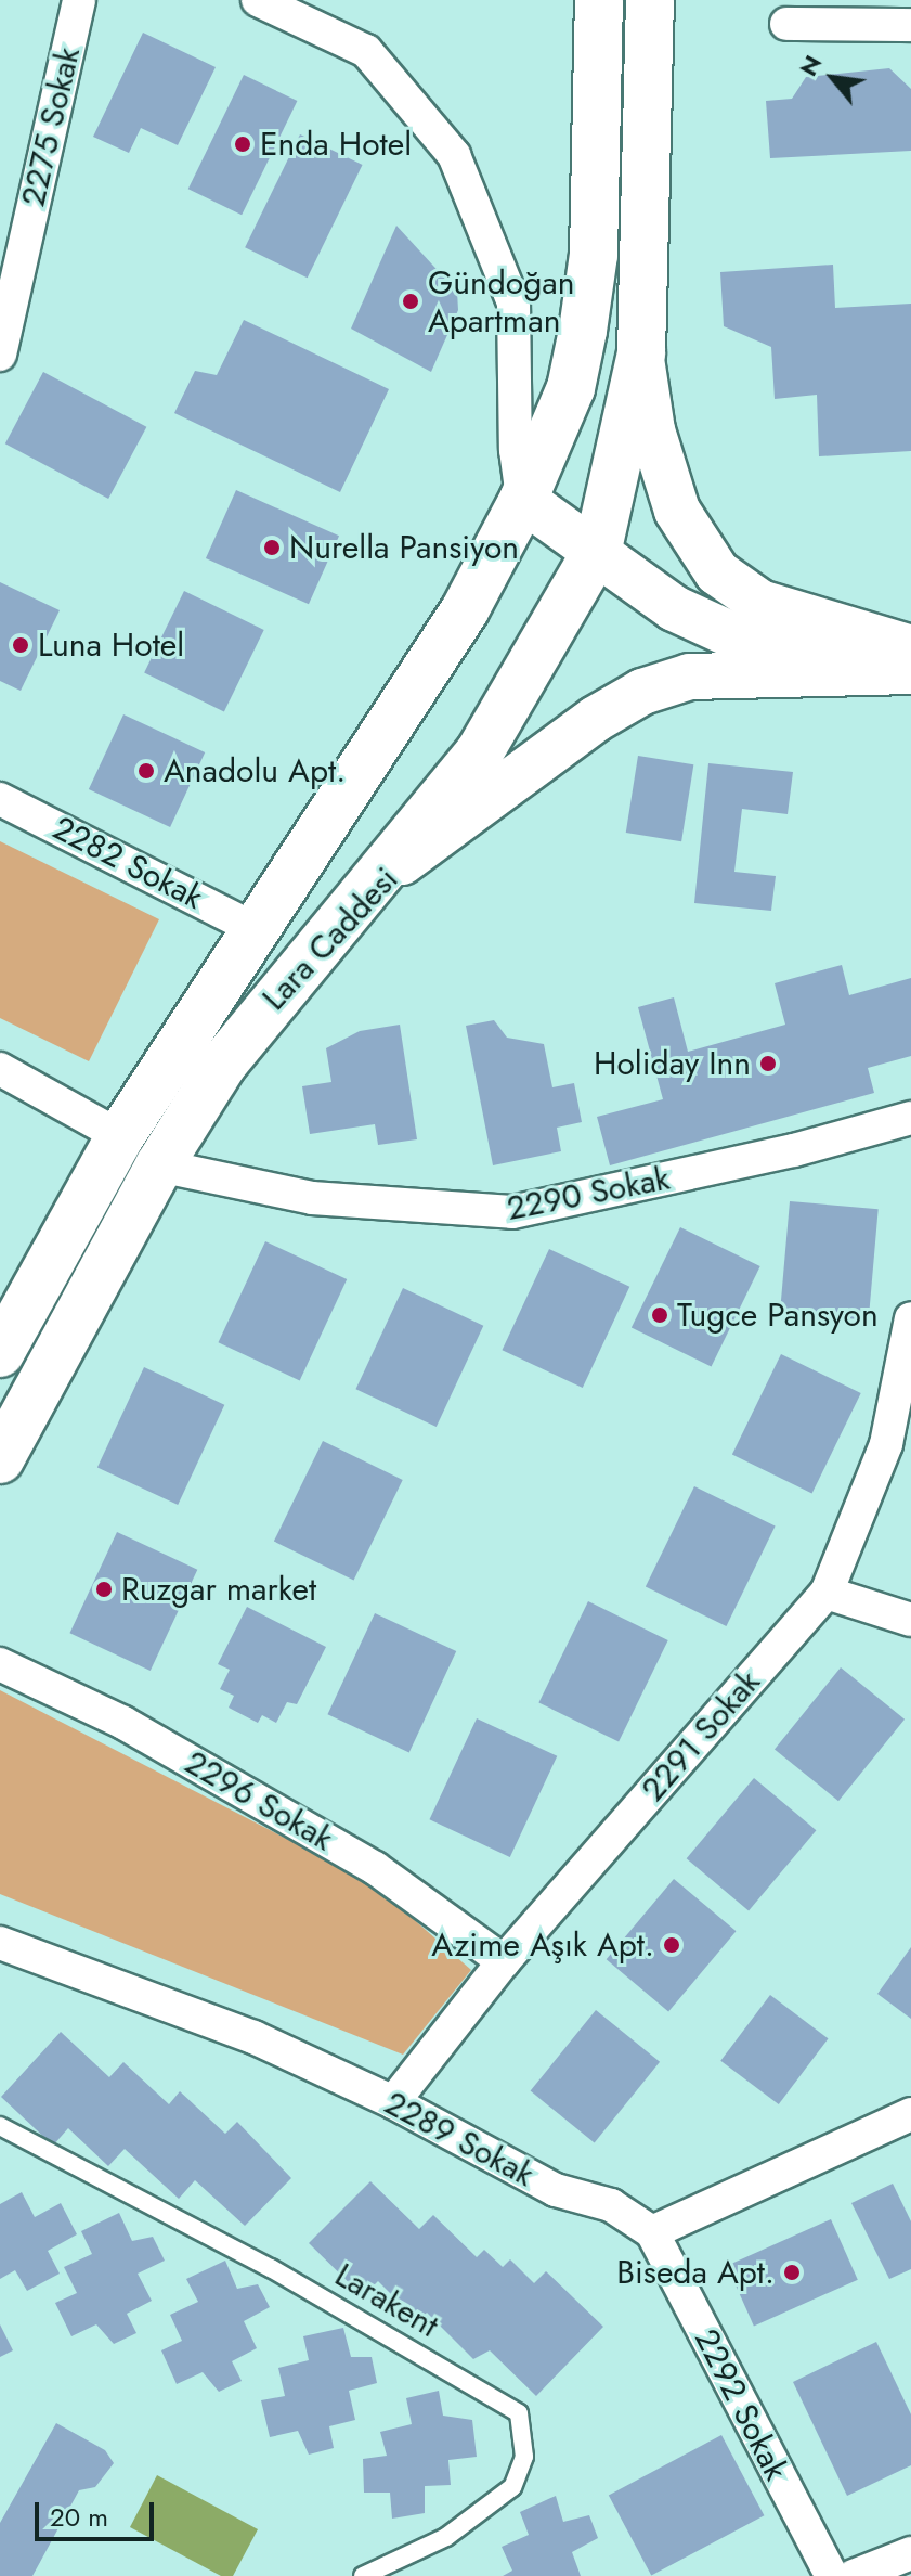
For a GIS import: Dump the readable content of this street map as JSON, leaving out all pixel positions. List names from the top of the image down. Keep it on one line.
{"streets":{"main road":["Lara Caddesi"],"street":["2275 Sokak","2282 Sokak","2290 Sokak","2291 Sokak","2296 Sokak","2289 Sokak","2292 Sokak"],"lane":["Larakent"]},"crossings":[["Lara Caddesi","2290 Sokak"],["2291 Sokak","2296 Sokak"],["2291 Sokak","2289 Sokak"],["2289 Sokak","2292 Sokak"]],"places":["Enda Hotel","Gündoğan Apartman","Nurella Pansiyon","Luna Hotel","Anadolu Apt.","Holiday Inn","Tugce Pansyon","Ruzgar market","Azime Aşık Apt.","Biseda Apt."],"scale_bar":"20 m","north":"top left"}
